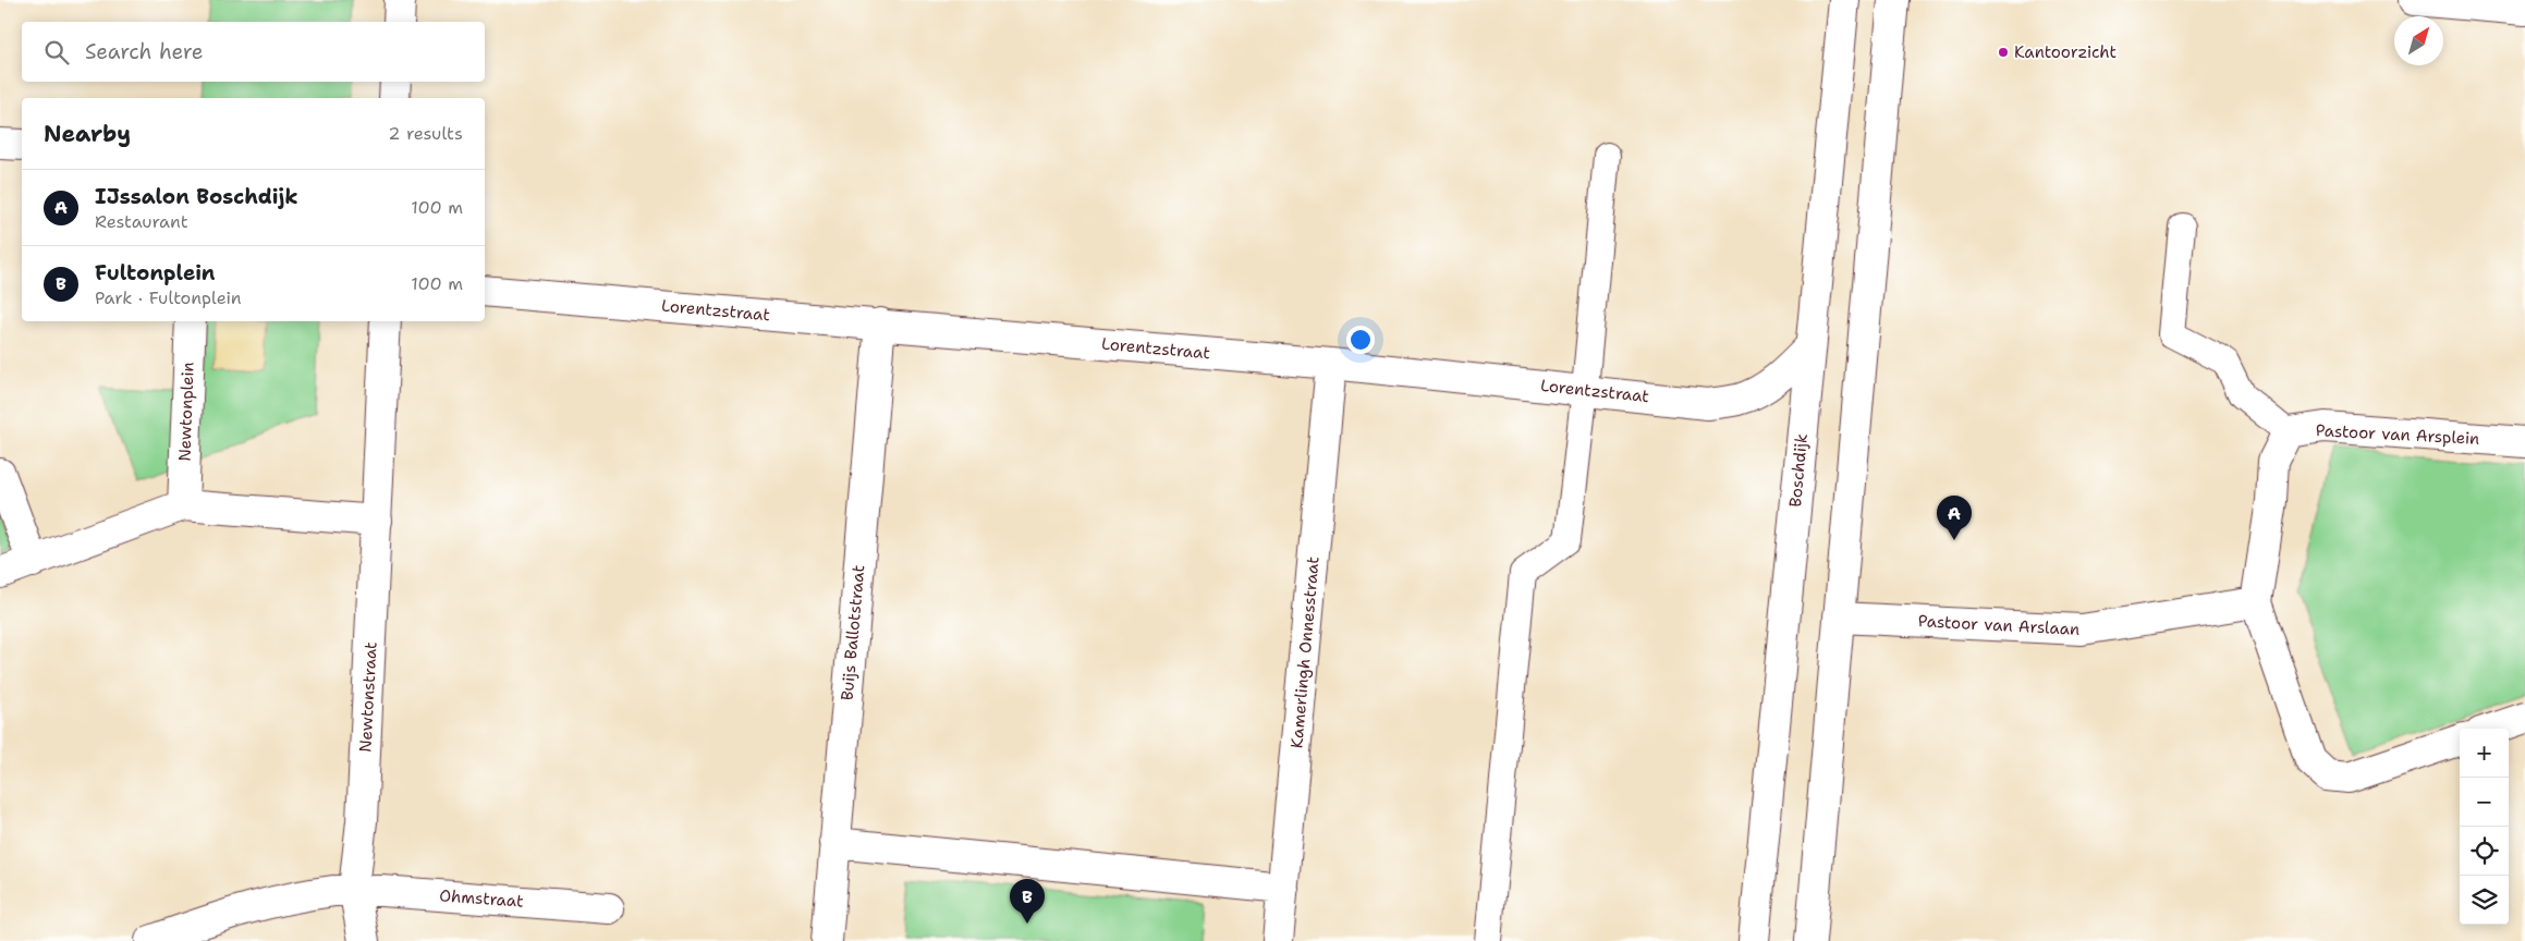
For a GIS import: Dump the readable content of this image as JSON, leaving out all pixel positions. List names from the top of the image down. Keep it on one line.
{"streets":{"street":["Lorentzstraat","Newtonplein","Pastoor van Arsplein","Boschdijk","Pastoor van Arslaan","Buijs Ballotstraat","Kamerlingh Onnesstraat","Newtonstraat","Ohmstraat"]},"crossings":[["Lorentzstraat","Boschdijk"],["Lorentzstraat","Buijs Ballotstraat"],["Lorentzstraat","Kamerlingh Onnesstraat"],["Newtonstraat","Ohmstraat"]],"places":["Kantoorzicht"],"north":"top right","page":{"search":"Search here","heading":["Nearby","2 results"],"list":[{"mark":"A","name":"IJssalon Boschdijk","note":"Restaurant","value":"100 m"},{"mark":"B","name":"Fultonplein","note":"Park · Fultonplein","value":"100 m"}],"pins":["A","B"],"map_buttons":["+","−"]}}
